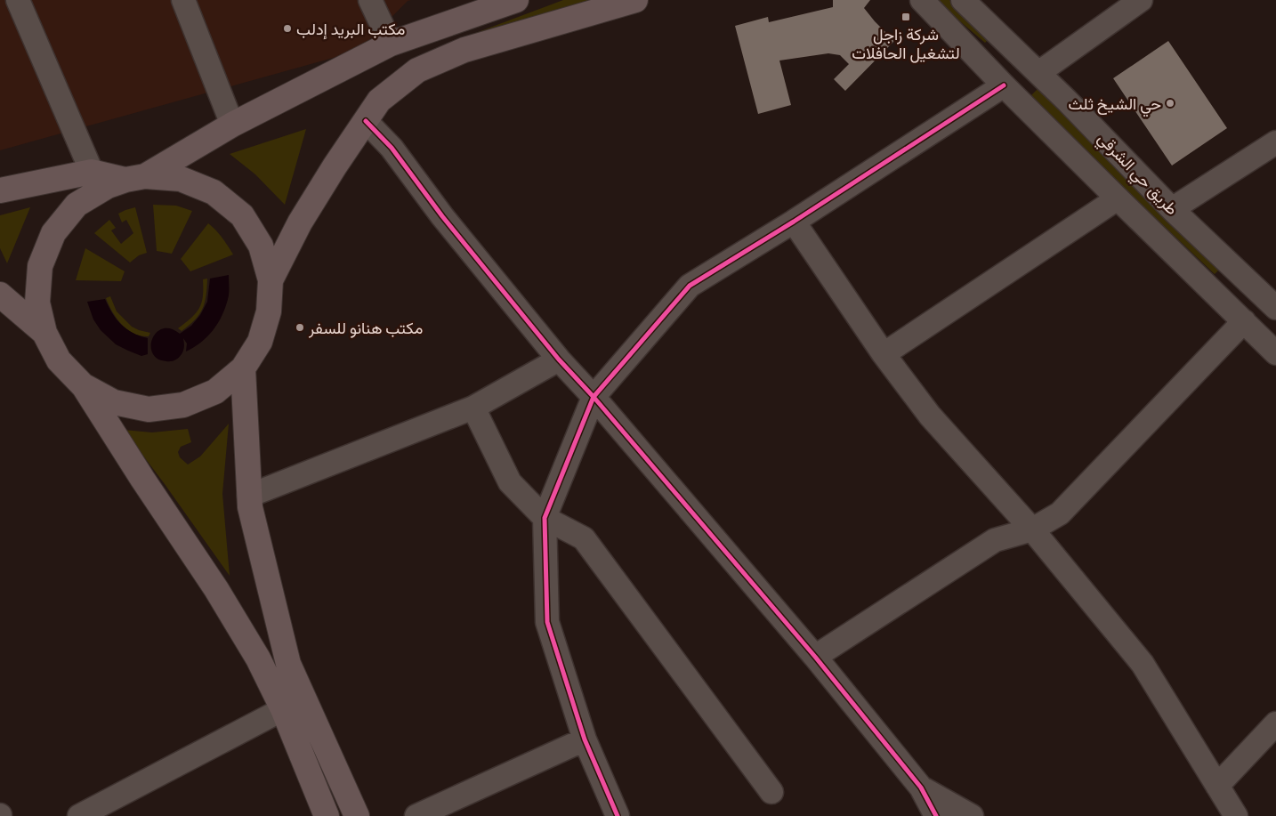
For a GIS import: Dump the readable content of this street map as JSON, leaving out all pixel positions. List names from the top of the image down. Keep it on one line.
{"streets":{"street":["طريق حي الشرقي"]},"places":{"transit":["شركة زاجل لتشغيل الحافلات"],"other":["مكتب البريد إدلب","حي الشيخ ثلث","مكتب هنانو للسفر"]}}
